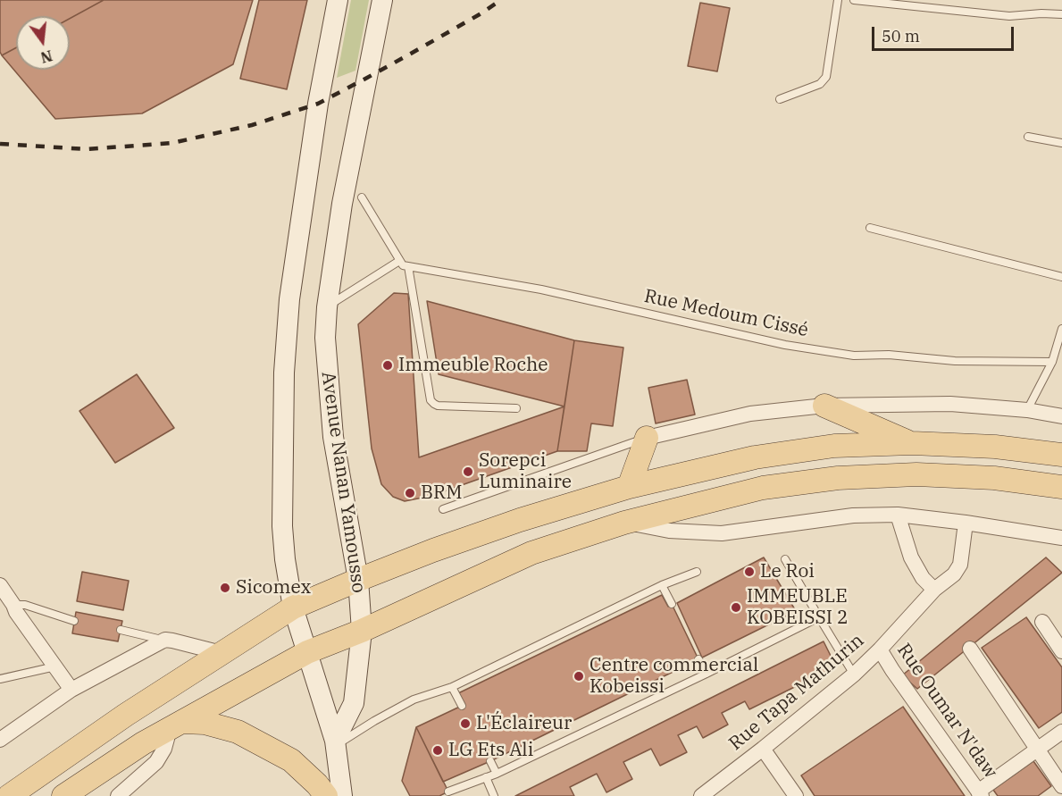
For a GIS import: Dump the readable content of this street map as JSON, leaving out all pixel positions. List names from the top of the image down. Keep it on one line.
{"streets":{"main road":["Avenue Nanan Yamousso"],"street":["Rue Tapa Mathurin","Rue Oumar N'daw"],"lane":["Rue Medoum Cissé"]},"crossings":[["Rue Tapa Mathurin","Rue Oumar N'daw"]],"places":["Immeuble Roche","Sorepci Luminaire","BRM","Le Roi","Sicomex","IMMEUBLE KOBEISSI 2","Centre commercial Kobeissi","L'Éclaireur","LG Ets Ali"],"scale_bar":"50 m","north":"bottom"}
